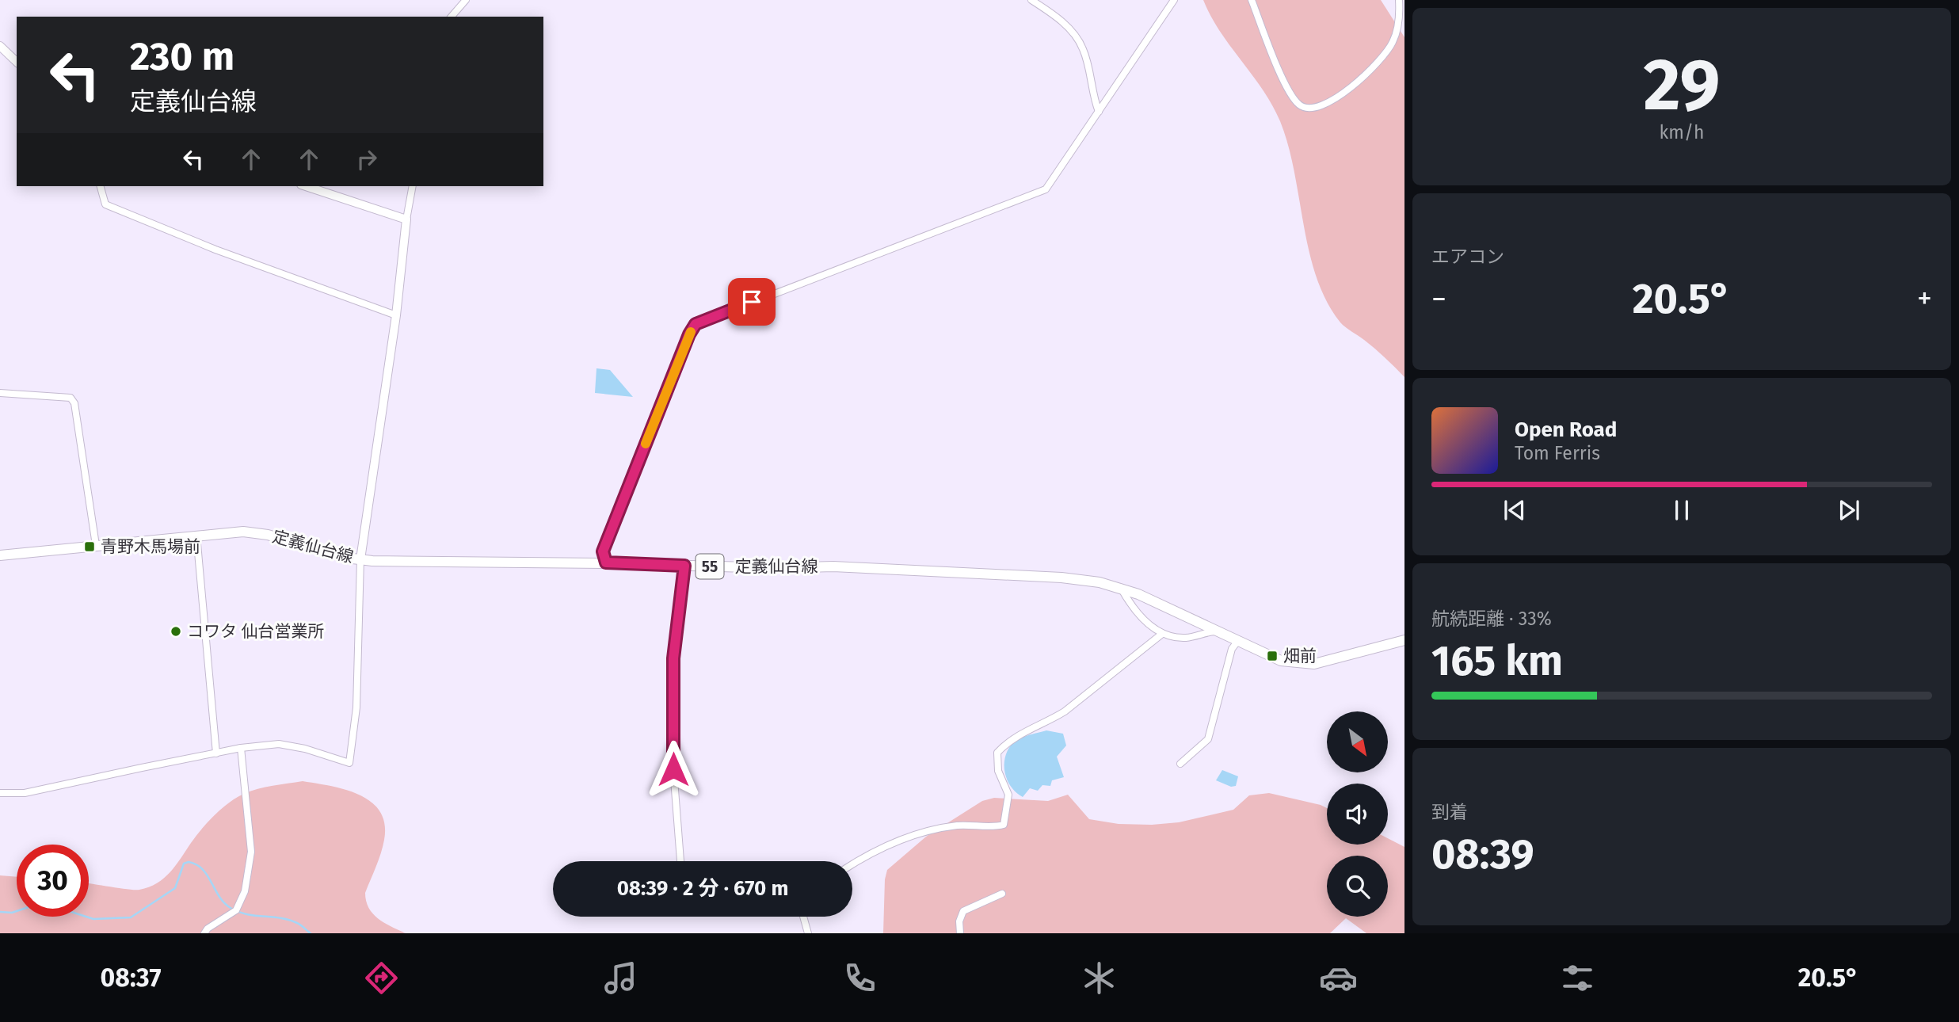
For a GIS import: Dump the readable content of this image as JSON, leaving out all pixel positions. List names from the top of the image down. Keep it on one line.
{"streets":{"main road":["定義仙台線","55"]},"places":{"transit":["青野木馬場前","畑前"],"other":["コワタ 仙台営業所"]},"north":"bottom right","page":{"tile":[["29","km/h"],"エアコン",["航続距離 · 33%","165 km"],["到着","08:39"]],"turn":["230 m","定義仙台線"],"heat":["−","20.5°","+"],"song":["Open Road","Tom Ferris"],"limit":"30","trip":"08:39 · 2 分 · 670 m","tabs":["08:37","20.5°"]}}
